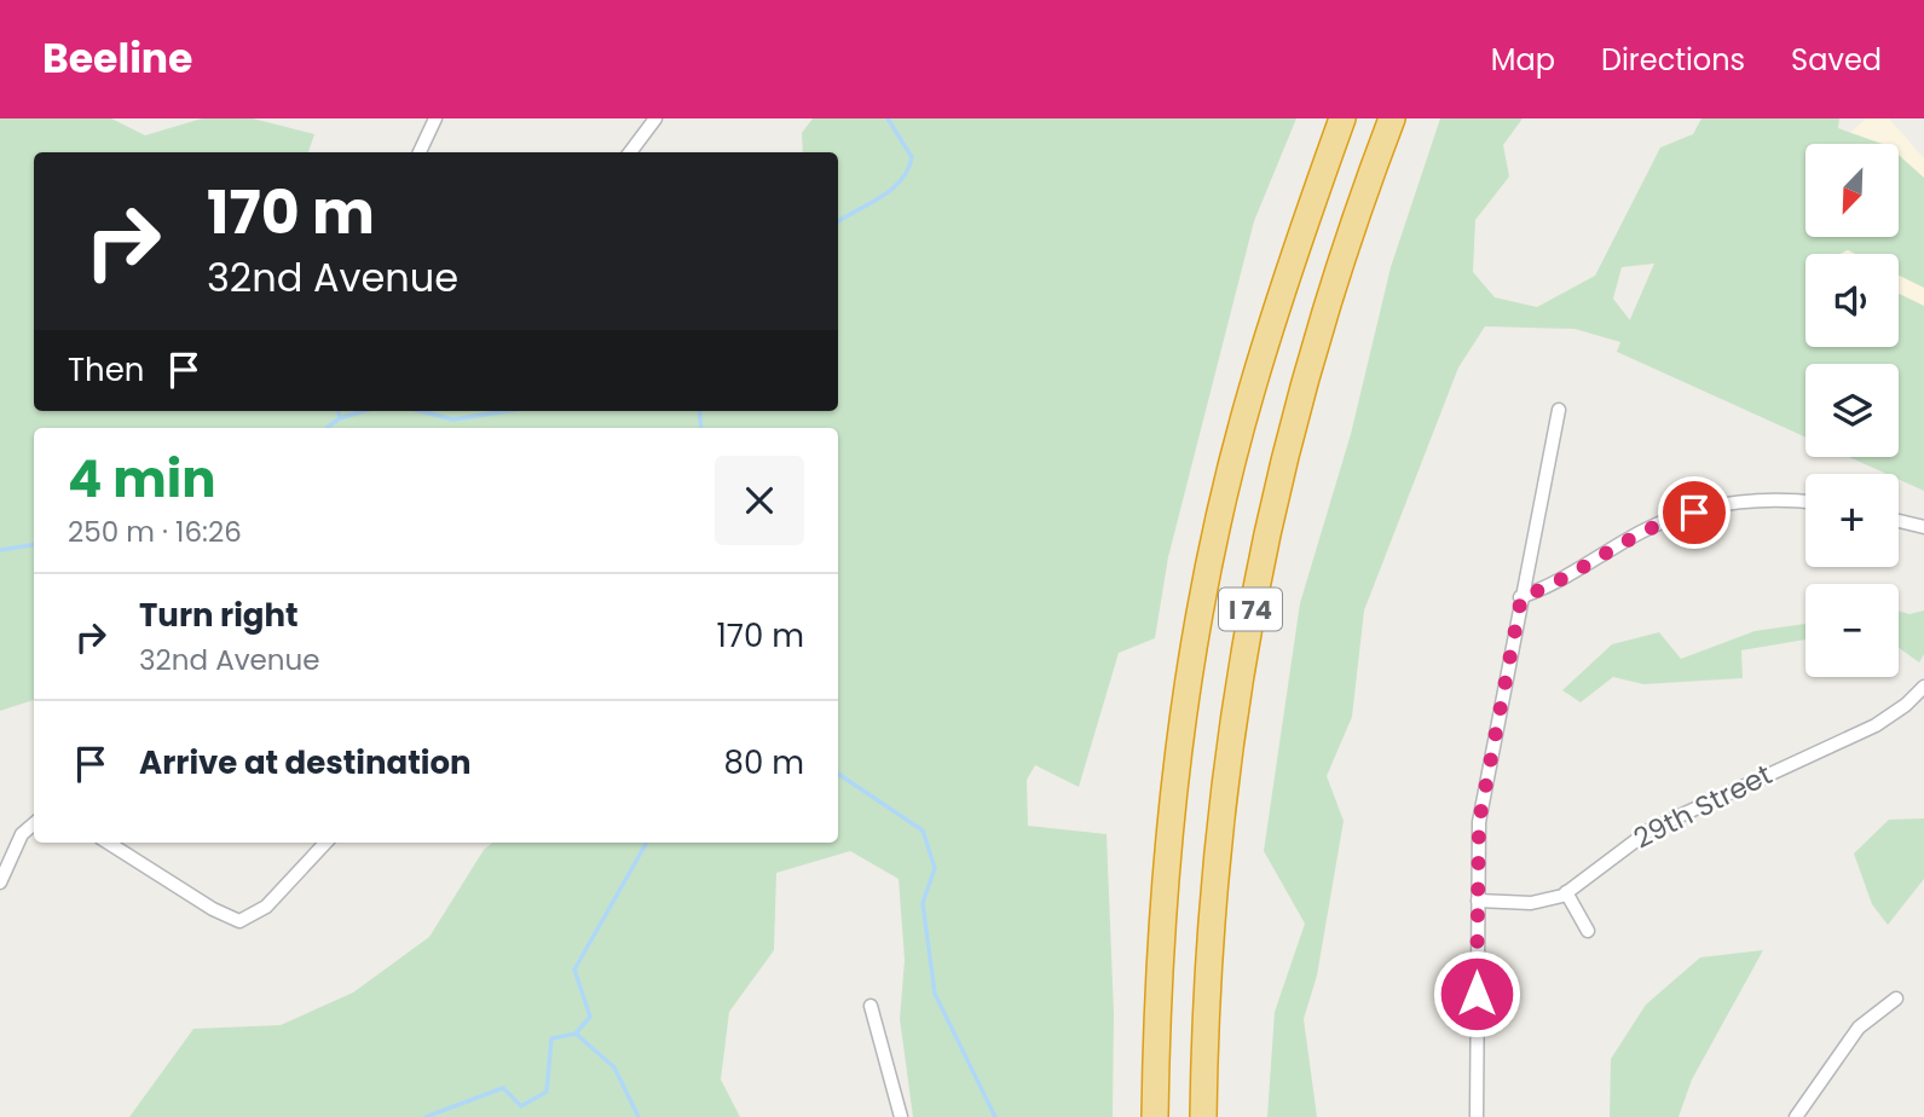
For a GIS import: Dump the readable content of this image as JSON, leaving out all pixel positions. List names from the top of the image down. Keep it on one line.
{"streets":{"highway":["I 74"],"street":["29th Street"]},"north":"bottom left","page":{"header":"Beeline","nav":["Map","Directions","Saved"],"map_buttons":["+","−"],"turn":["170 m","32nd Avenue"],"then":"Then","heading":["4 min","250 m · 16:26"],"list":[{"name":"Turn right","note":"32nd Avenue","value":"170 m"},{"name":"Arrive at destination","value":"80 m"}]}}
